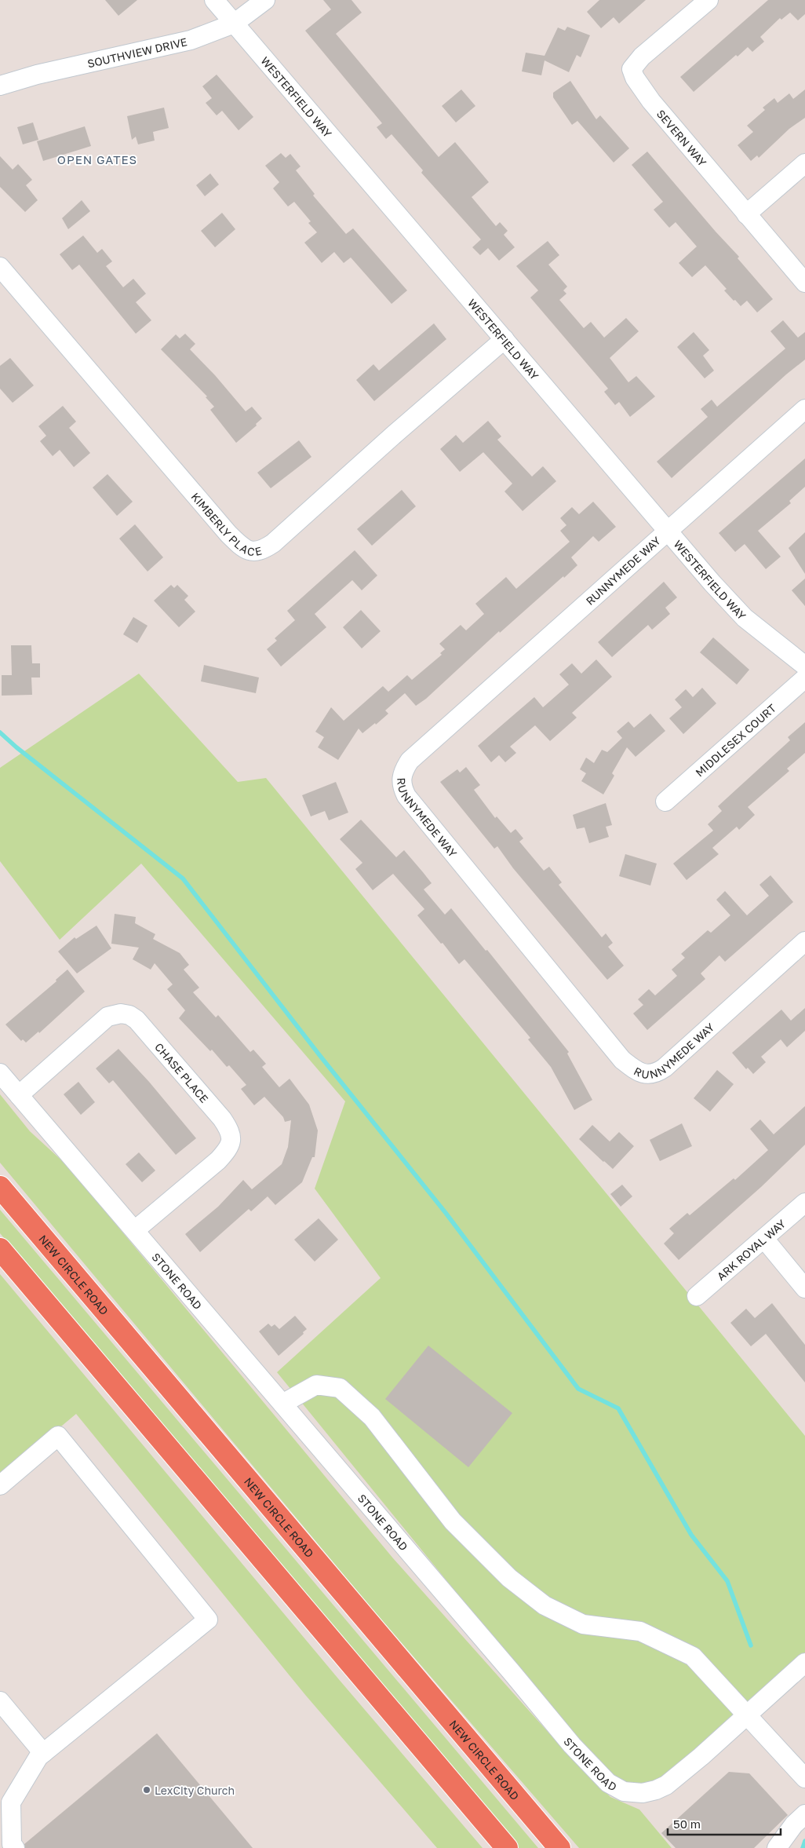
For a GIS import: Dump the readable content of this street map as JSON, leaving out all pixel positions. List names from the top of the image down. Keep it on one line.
{"streets":{"highway":["NEW CIRCLE ROAD"],"street":["SOUTHVIEW DRIVE","WESTERFIELD WAY","SEVERN WAY","KIMBERLY PLACE","RUNNYMEDE WAY","MIDDLESEX COURT","CHASE PLACE","ARK ROYAL WAY","STONE ROAD"]},"crossings":[["SOUTHVIEW DRIVE","WESTERFIELD WAY"],["WESTERFIELD WAY","KIMBERLY PLACE"],["WESTERFIELD WAY","RUNNYMEDE WAY"],["CHASE PLACE","STONE ROAD"]],"districts":["OPEN GATES"],"places":["LexCity Church"],"scale_bar":"50 m"}
